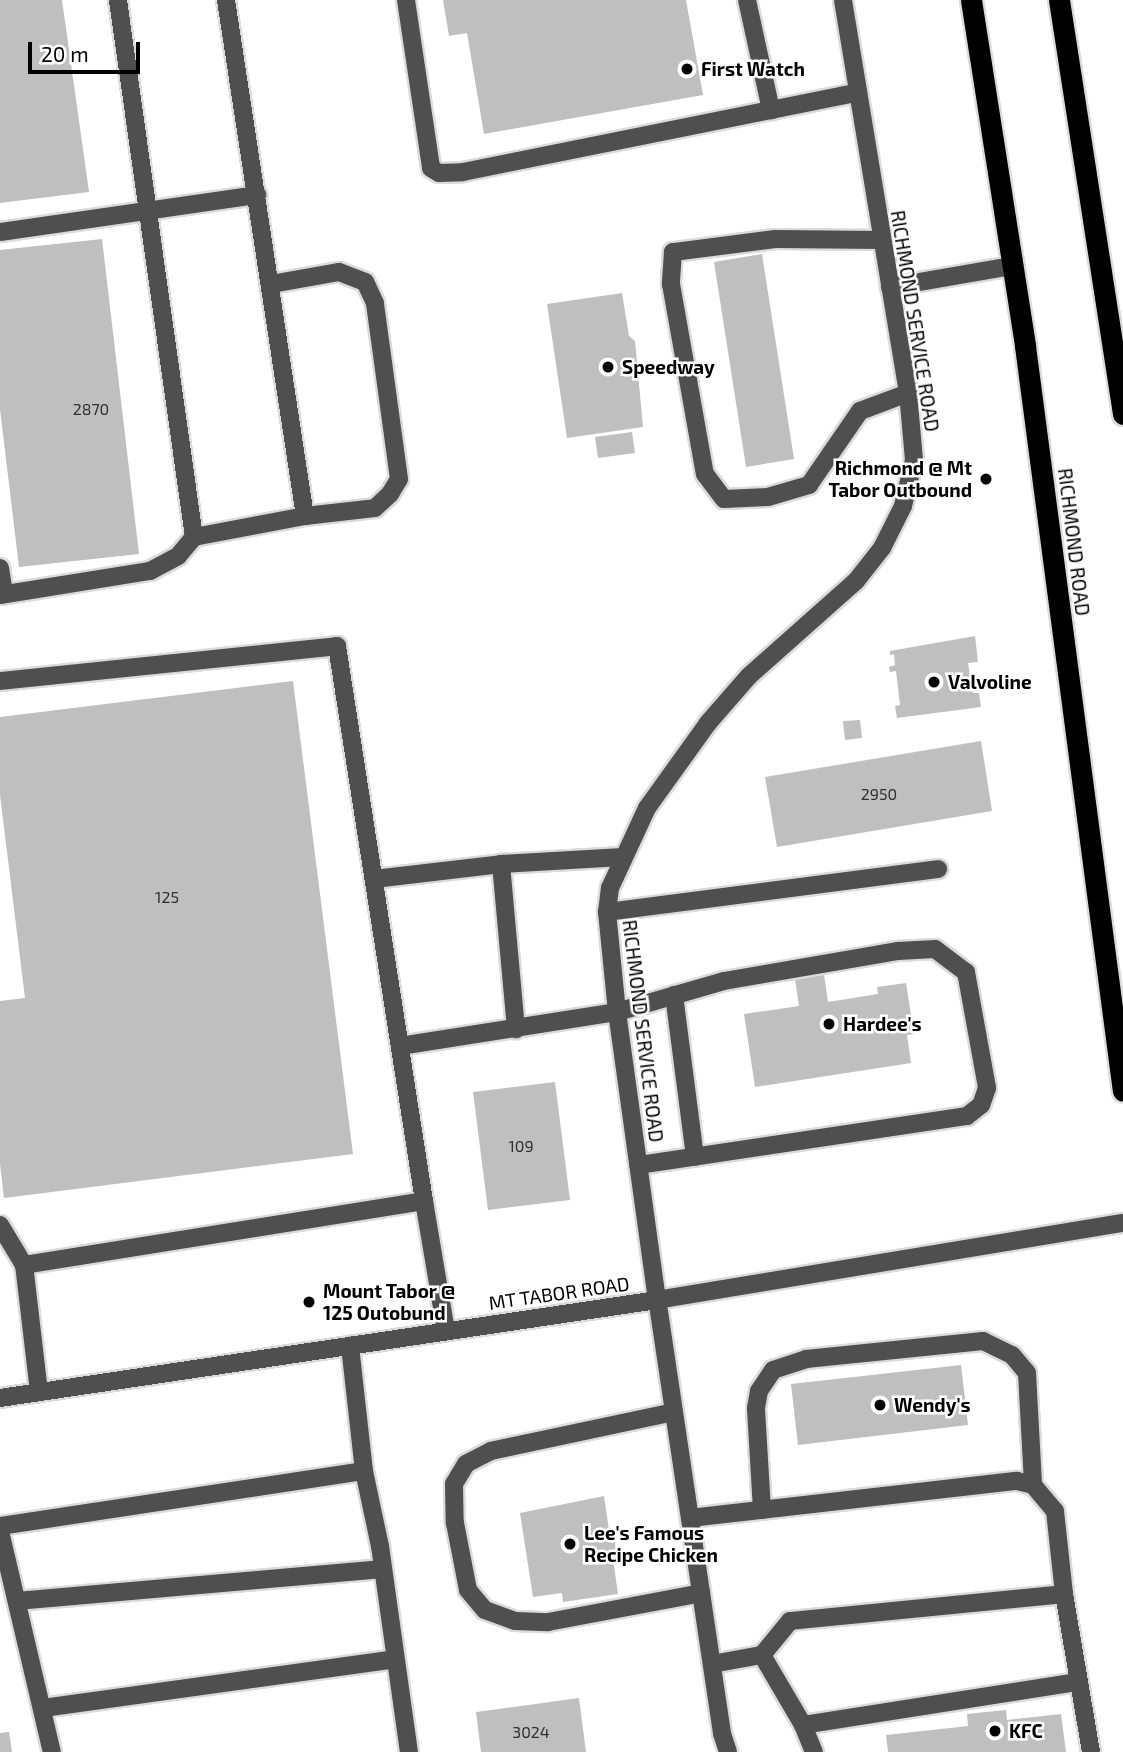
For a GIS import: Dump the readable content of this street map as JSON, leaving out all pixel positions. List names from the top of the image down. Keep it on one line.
{"streets":{"highway":["RICHMOND ROAD"],"street":["RICHMOND SERVICE ROAD","MT TABOR ROAD"]},"crossings":[["RICHMOND SERVICE ROAD","MT TABOR ROAD"]],"places":["First Watch","Speedway","Richmond @ Mt Tabor Outbound","Valvoline","Hardee's","Mount Tabor @ 125 Outobund","Wendy's","Lee's Famous Recipe Chicken","KFC"],"house_numbers":["2870","2950","125","109","3024"],"scale_bar":"20 m"}
